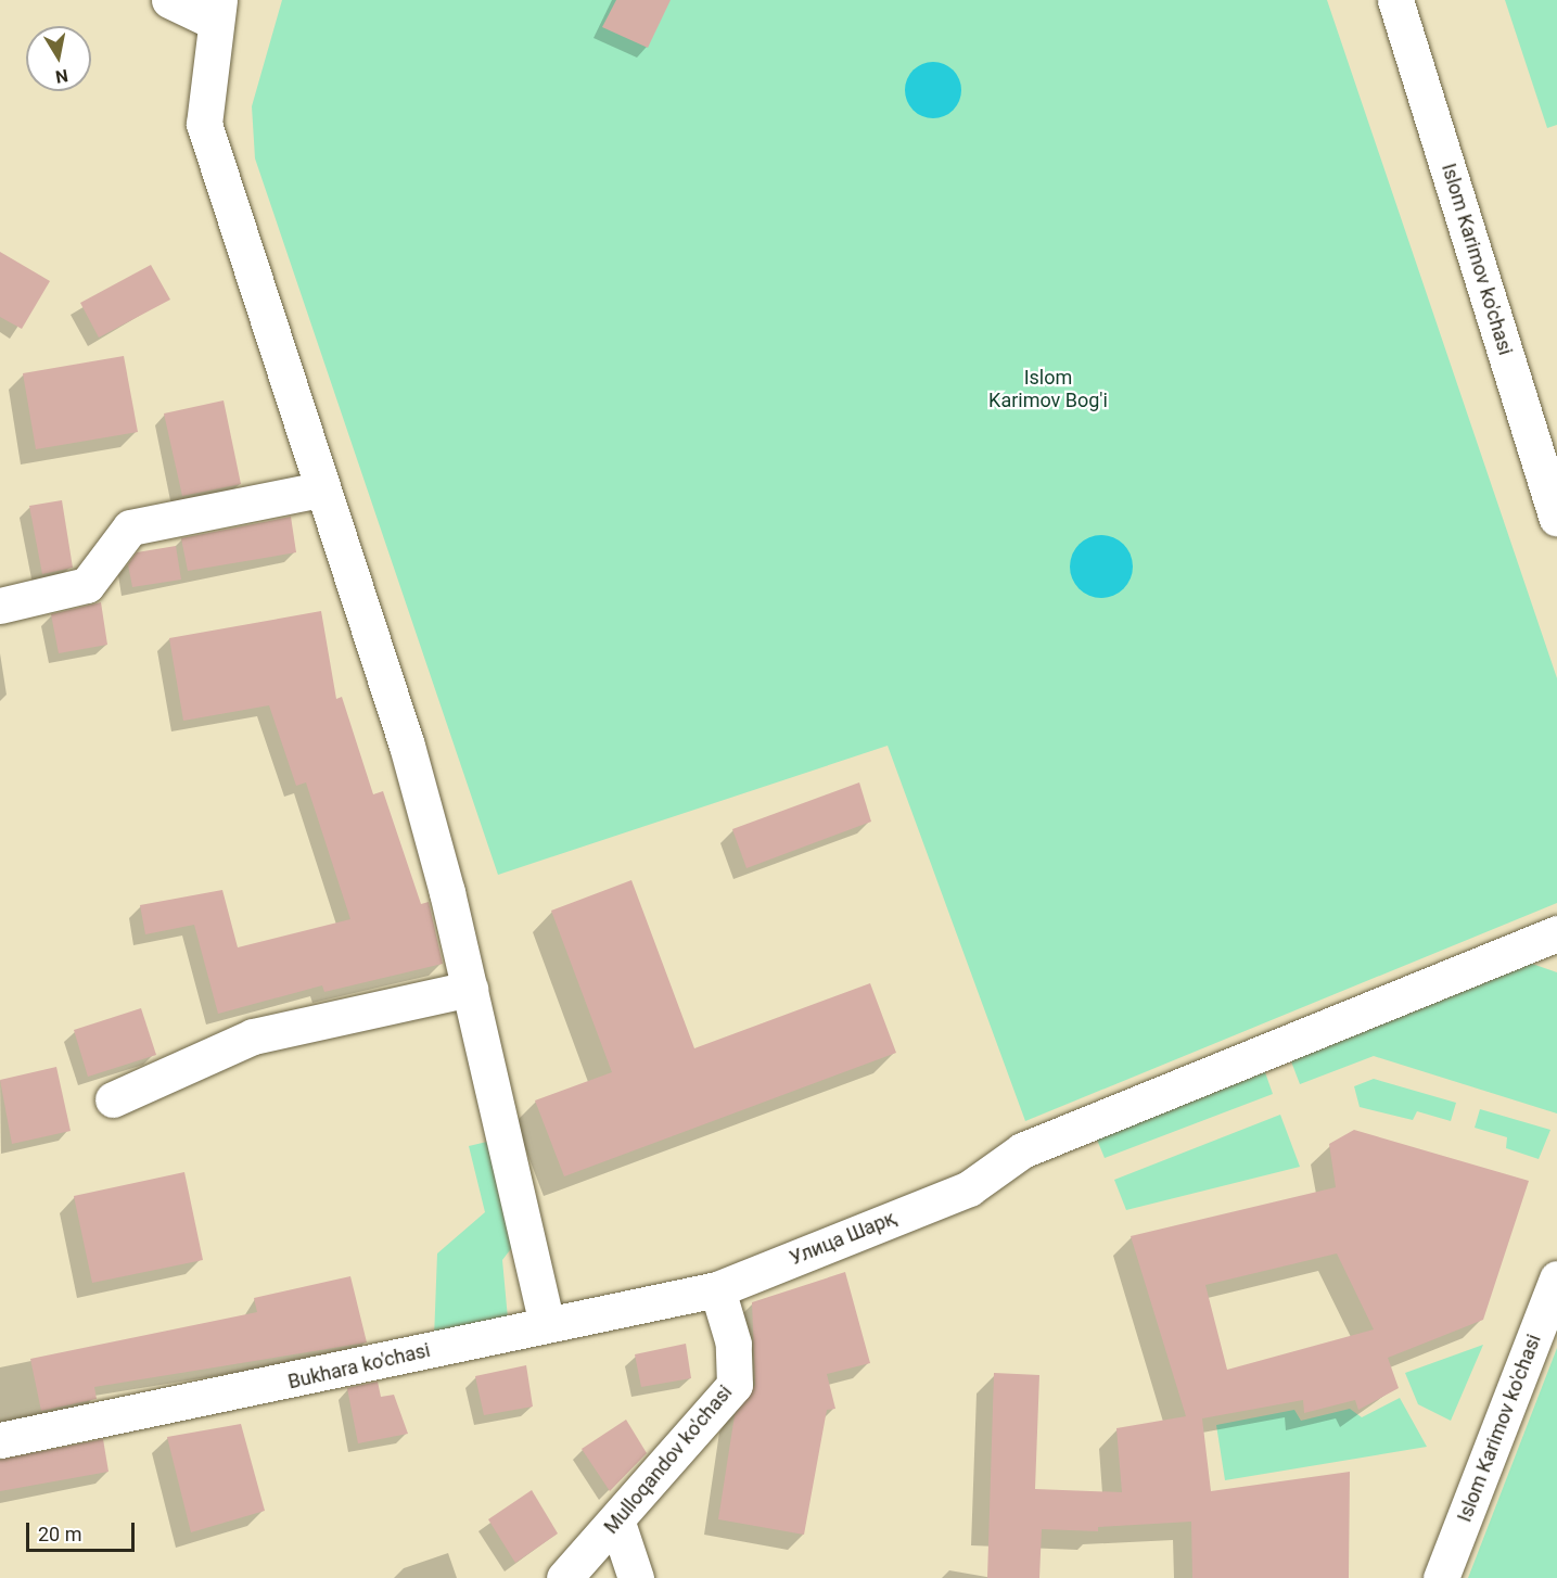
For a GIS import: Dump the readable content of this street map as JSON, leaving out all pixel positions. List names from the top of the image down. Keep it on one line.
{"streets":{"street":["Islom Karimov ko'chasi","Улица Шарқ","Bukhara ko'chasi","Mulloqandov ko'chasi"]},"crossings":[["Улица Шарқ","Bukhara ko'chasi"],["Улица Шарқ","Mulloqandov ko'chasi"],["Bukhara ko'chasi","Mulloqandov ko'chasi"]],"parks":["Islom Karimov Bog'i"],"scale_bar":"20 m","north":"bottom"}
